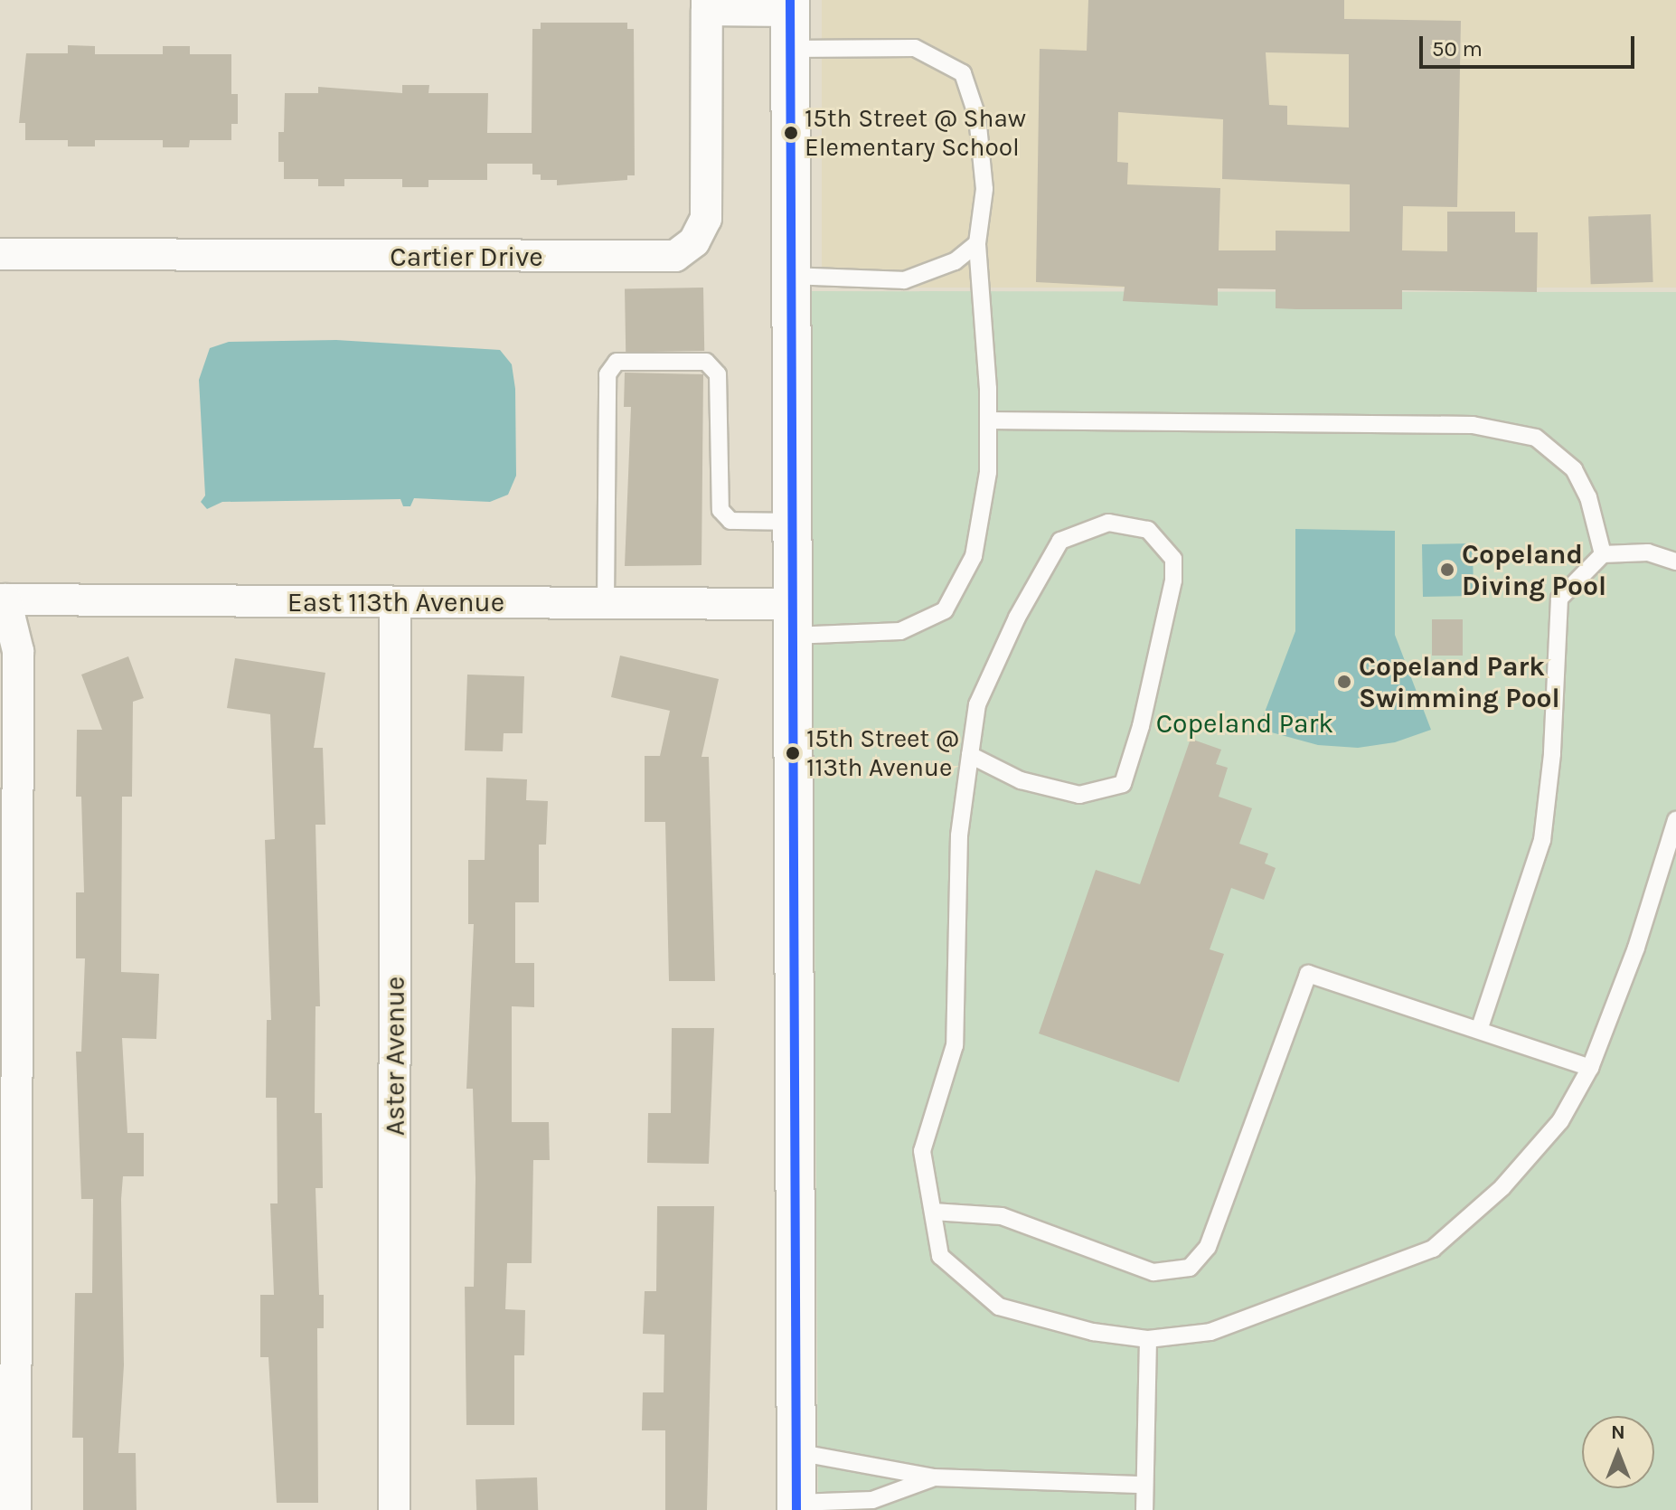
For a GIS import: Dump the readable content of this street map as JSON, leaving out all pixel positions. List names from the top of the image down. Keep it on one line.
{"streets":{"street":["Cartier Drive","East 113th Avenue","Aster Avenue"]},"crossings":[["East 113th Avenue","Aster Avenue"]],"parks":["Copeland Park"],"places":["15th Street @ Shaw Elementary School","Copeland Diving Pool","Copeland Park Swimming Pool","15th Street @ 113th Avenue"],"scale_bar":"50 m","north":"top"}
